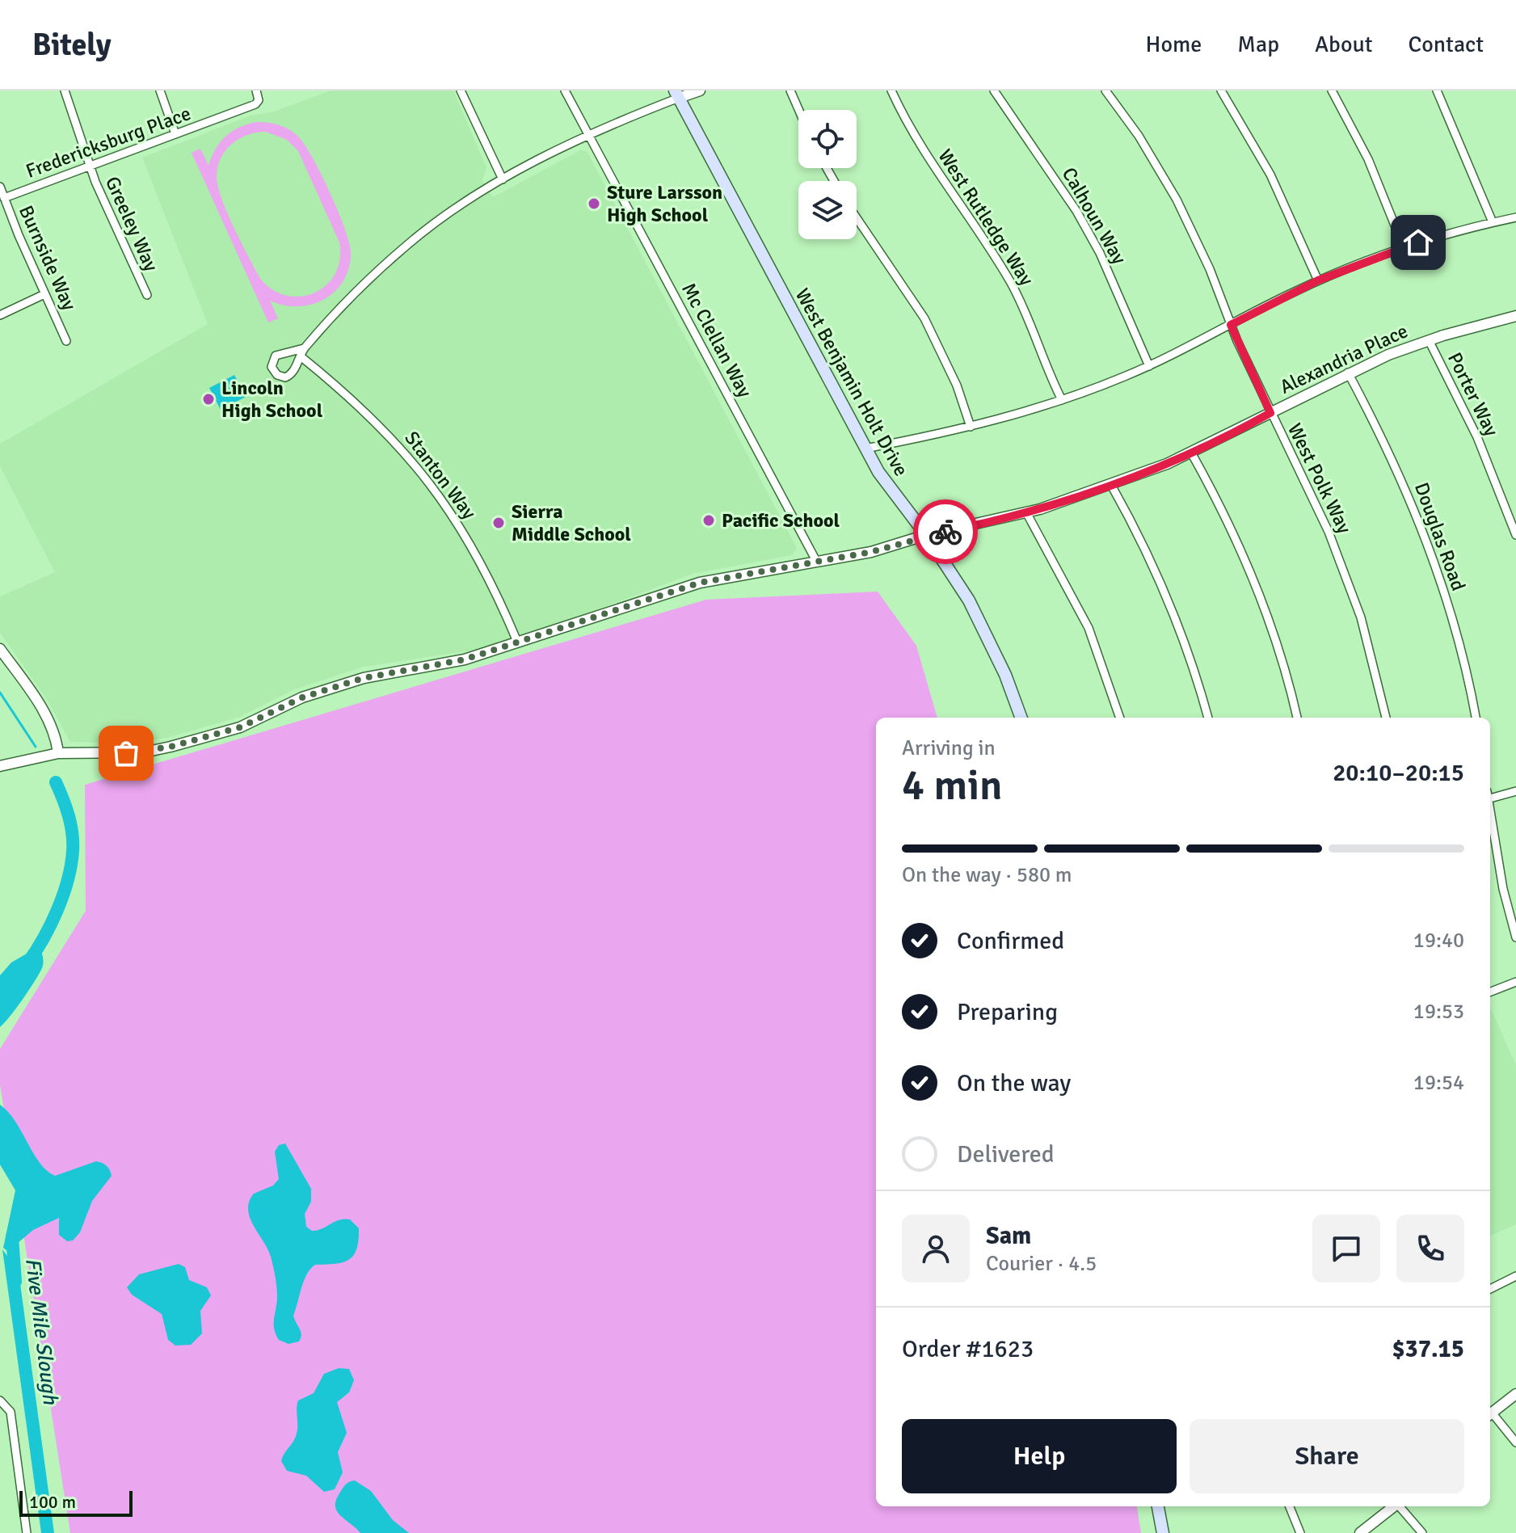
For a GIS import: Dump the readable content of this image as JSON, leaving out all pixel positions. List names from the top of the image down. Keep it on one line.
{"streets":{"main road":["West Benjamin Holt Drive"],"street":["Fredericksburg Place","Calhoun Way","West Rutledge Way","Greeley Way","Burnside Way","Mc Clellan Way","Alexandria Place","Porter Way","Stanton Way","West Polk Way","Douglas Road"]},"crossings":[["Fredericksburg Place","Greeley Way"],["Fredericksburg Place","Burnside Way"],["Mc Clellan Way","Alexandria Place"],["Alexandria Place","West Benjamin Holt Drive"],["Alexandria Place","Porter Way"],["Alexandria Place","Stanton Way"],["Alexandria Place","West Polk Way"],["Alexandria Place","Douglas Road"]],"water":["Five Mile Slough"],"places":["Sture Larsson High School","Lincoln High School","Pacific School","Sierra Middle School"],"scale_bar":"100 m","page":{"header":"Bitely","nav":["Home","Map","About","Contact"],"heading":["4 min","Arriving in","20:10–20:15"],"panel":["Sam","Courier · 4.5","Order #1623","$37.15"],"bar":"On the way · 580 m","list":[["Confirmed","19:40"],["Preparing","19:53"],["On the way","19:54"],"Delivered"],"buttons":["Help","Share"],"scale":"100 m"}}
